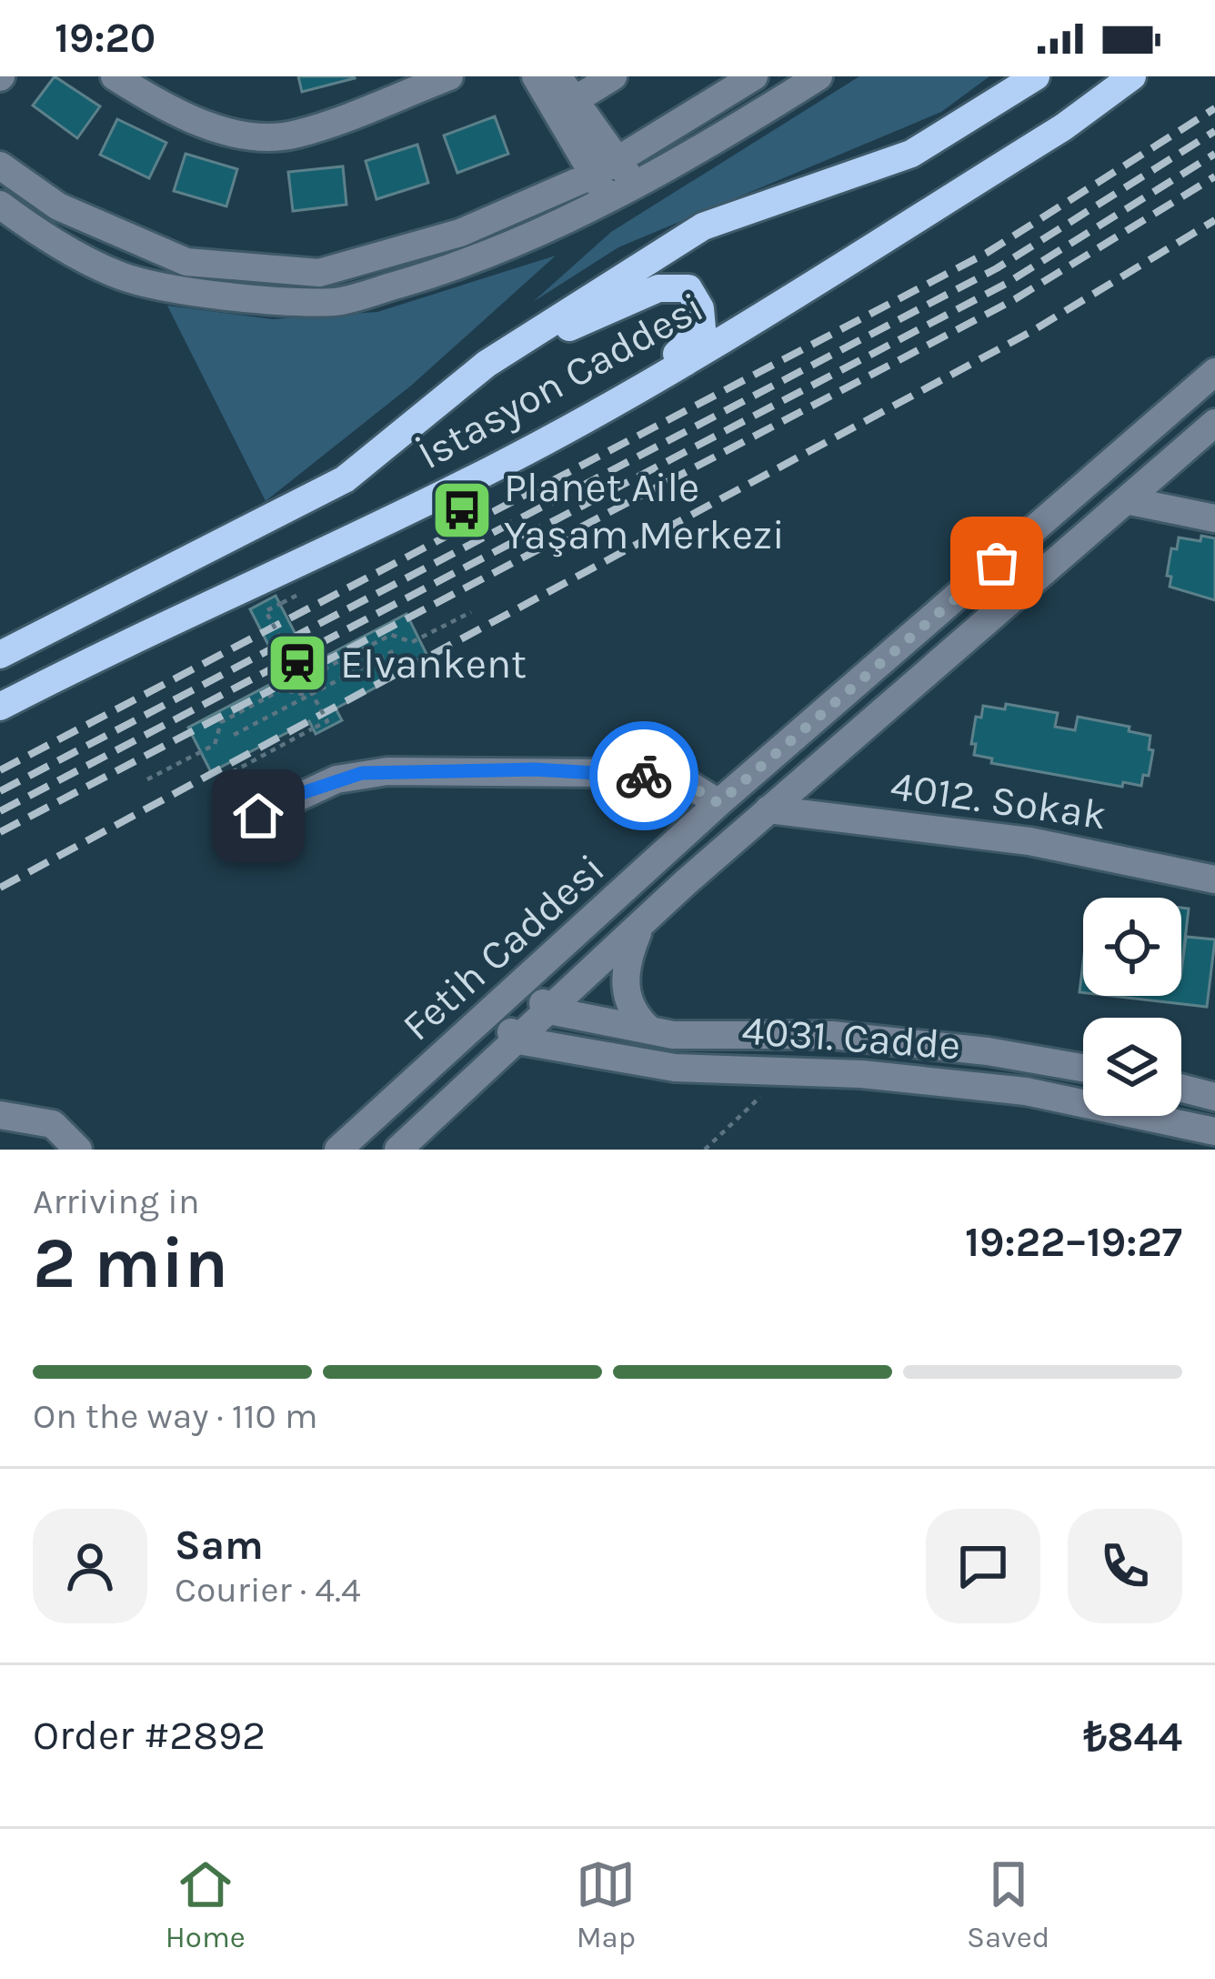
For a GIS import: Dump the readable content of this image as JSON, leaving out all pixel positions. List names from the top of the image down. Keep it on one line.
{"streets":{"main road":["İstasyon Caddesi"],"street":["4012. Sokak","Fetih Caddesi","4031. Cadde"]},"crossings":[["4012. Sokak","Fetih Caddesi"],["Fetih Caddesi","4031. Cadde"]],"places":{"bus stop":["Planet Aile Yaşam Merkezi"],"station":["Elvankent"]},"page":{"status":"19:20","heading":["2 min","Arriving in","19:22–19:27"],"panel":["Sam","Courier · 4.4","Order #2892","₺844"],"bar":"On the way · 110 m","tabs":["Home","Map","Saved"]}}
